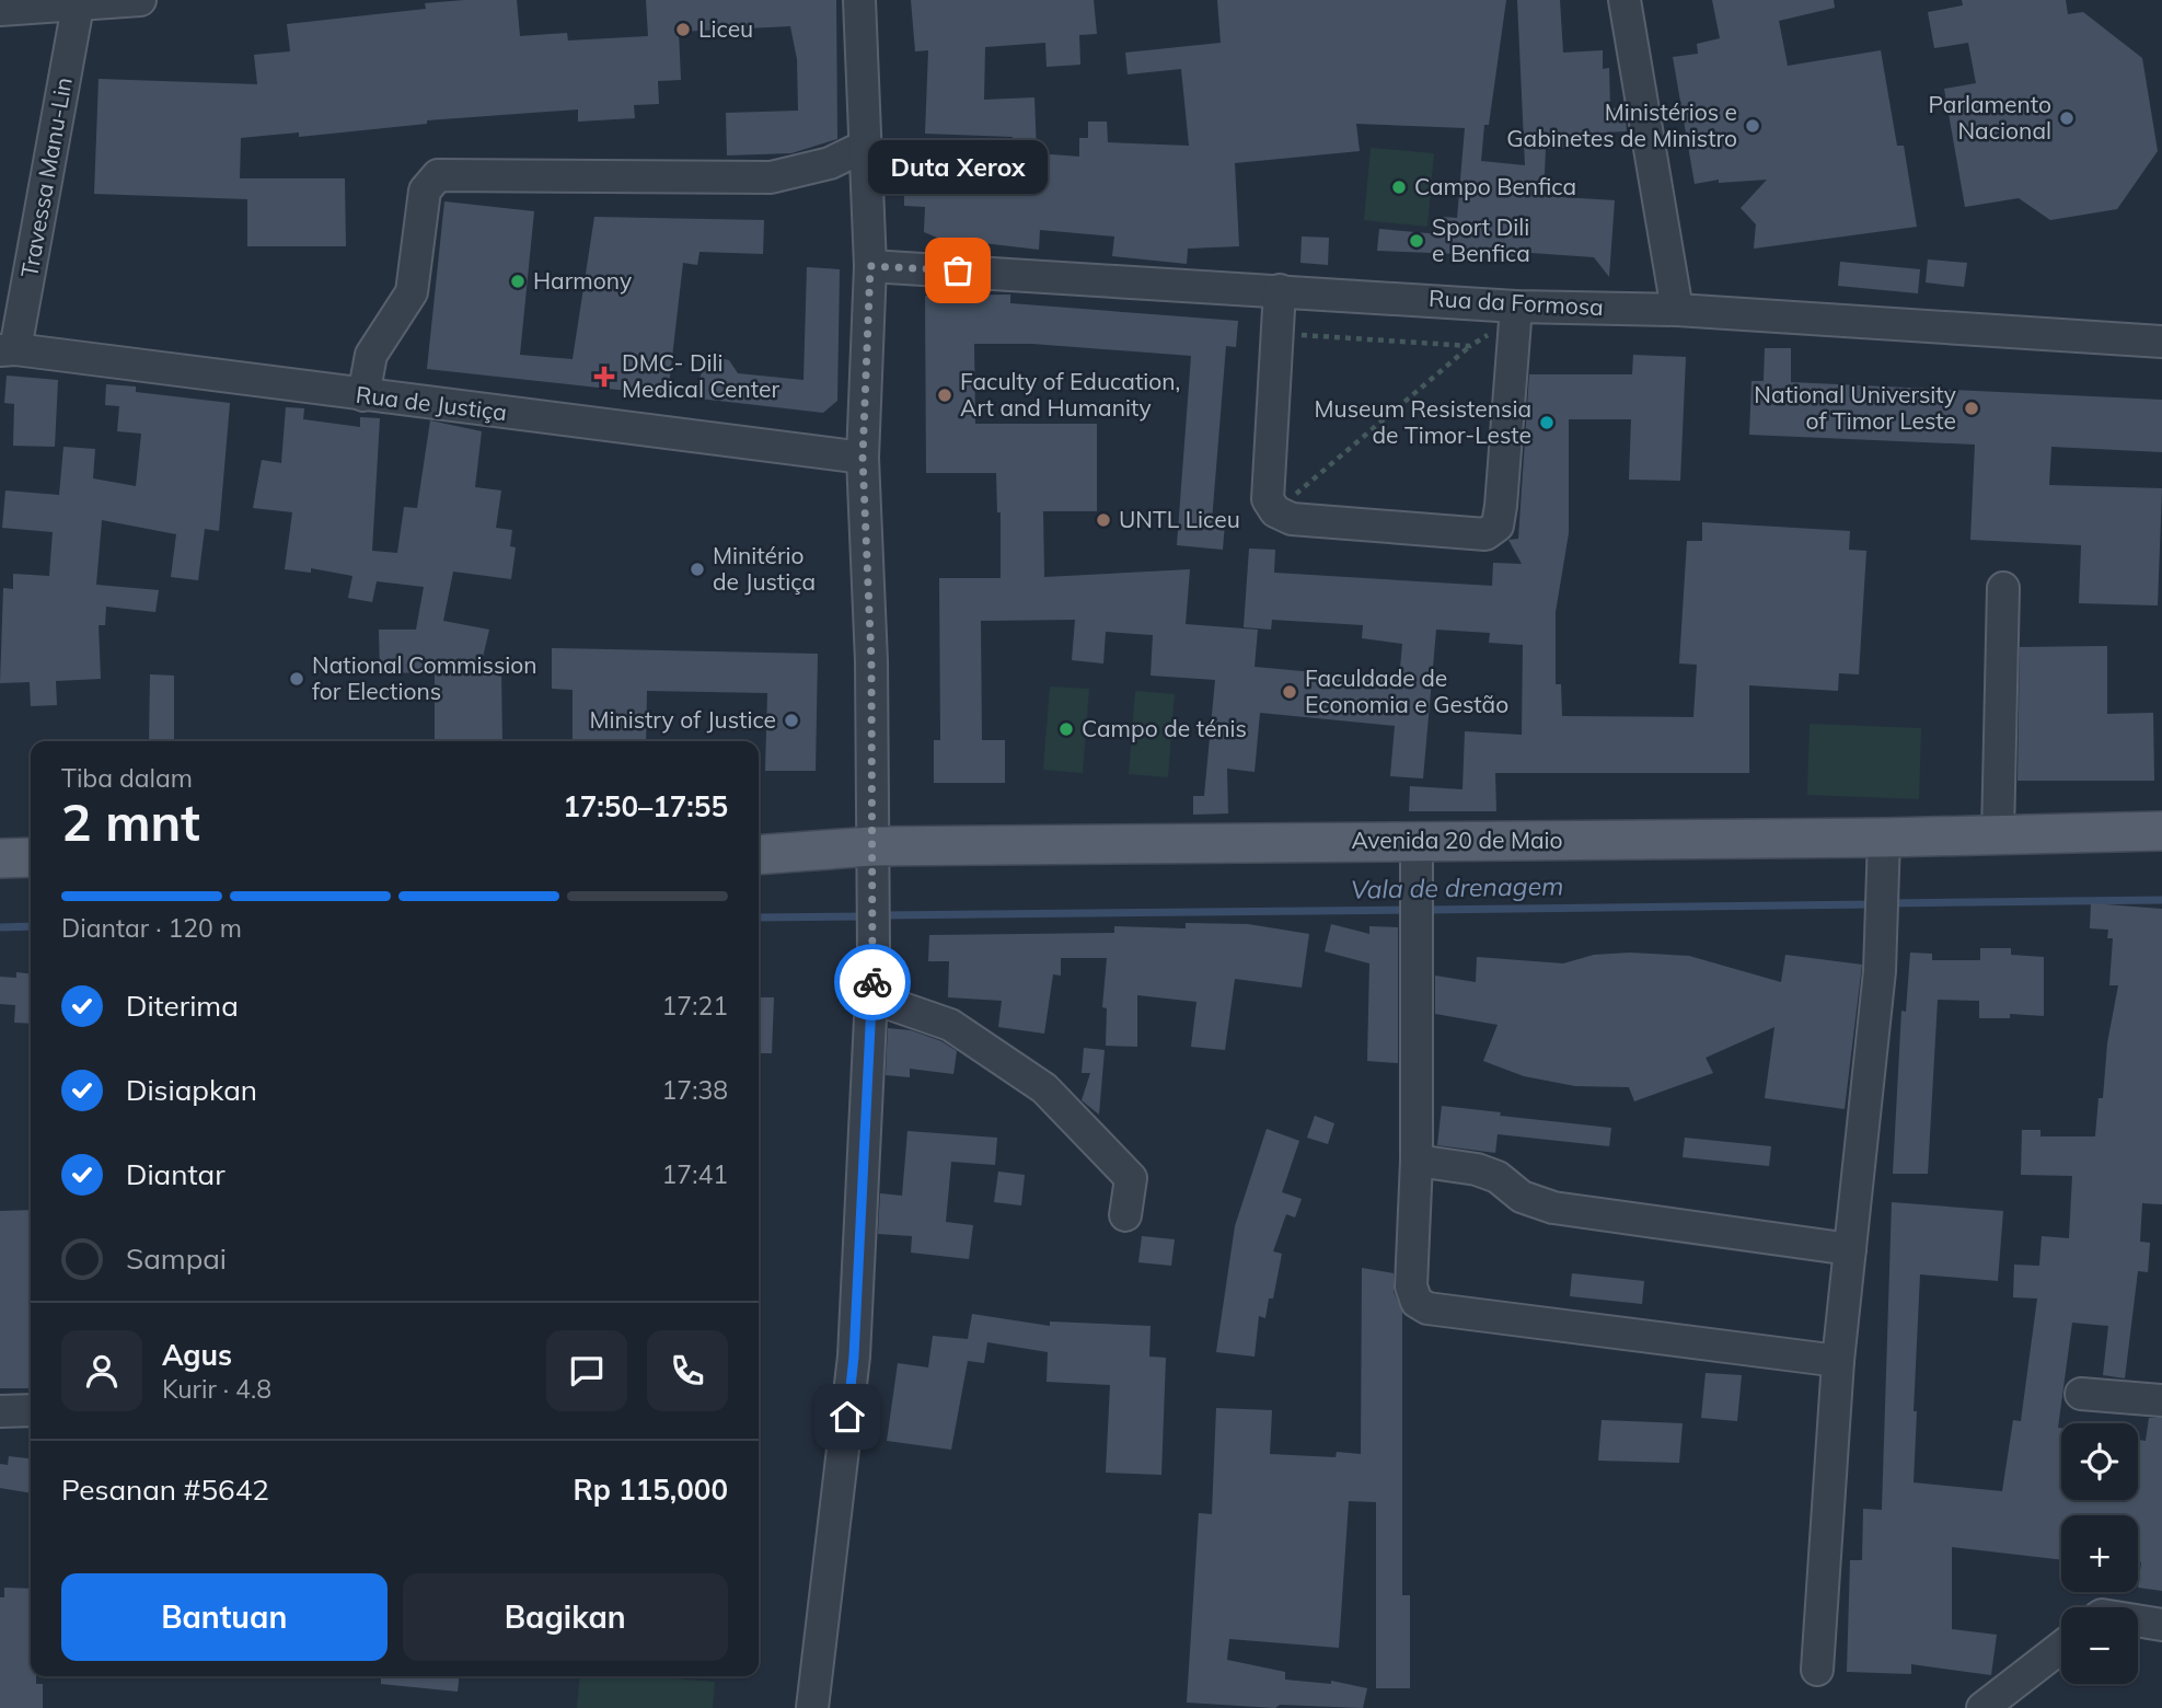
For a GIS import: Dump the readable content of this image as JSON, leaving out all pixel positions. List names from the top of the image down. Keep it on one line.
{"streets":{"main road":["Avenida 20 de Maio"],"street":["Travessa Manu-Lin","Rua da Formosa","Rua de Justiça"]},"crossings":[["Travessa Manu-Lin","Rua de Justiça"]],"water":["Vala de drenagem"],"places":{"other":["Liceu","Parlamento Nacional","Ministérios e Gabinetes de Ministro","Campo Benfica","Sport Dili e Benfica","Duta Xerox","Harmony","Faculty of Education, Art and Humanity","National University of Timor Leste","Museum Resistensia de Timor-Leste","UNTL Liceu","Minitério de Justiça","National Commission for Elections","Faculdade de Economia e Gestão","Ministry of Justice","Campo de ténis"],"health":["DMC- Dili Medical Center"]},"page":{"bubble":"Duta Xerox","heading":["2 mnt","Tiba dalam","17:50–17:55"],"panel":["Agus","Kurir · 4.8","Pesanan #5642","Rp 115,000"],"bar":"Diantar · 120 m","list":[["Diterima","17:21"],["Disiapkan","17:38"],["Diantar","17:41"],"Sampai"],"map_buttons":["+","−"],"buttons":["Bantuan","Bagikan"]}}
